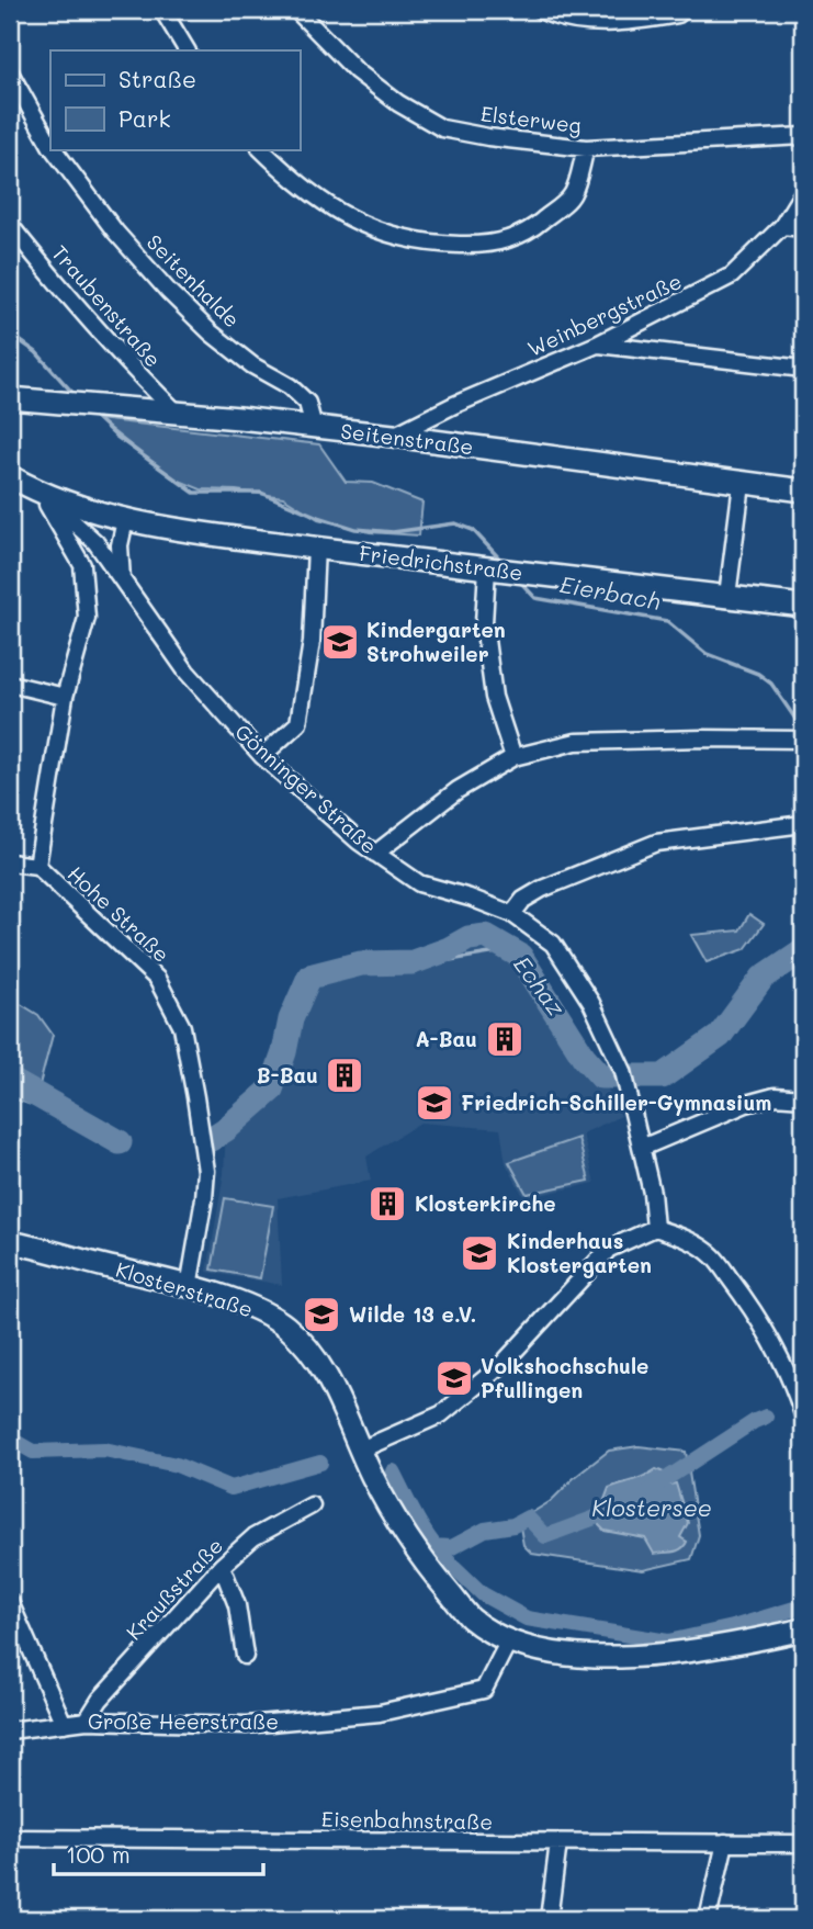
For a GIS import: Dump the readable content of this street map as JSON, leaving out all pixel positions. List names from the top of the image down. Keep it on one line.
{"streets":{"main road":["Seitenstraße","Friedrichstraße","Gönninger Straße","Klosterstraße"],"street":["Elsterweg","Seitenhalde","Traubenstraße","Weinbergstraße","Hohe Straße","Kraußstraße","Große Heerstraße","Eisenbahnstraße"]},"crossings":[["Seitenhalde","Seitenstraße"],["Traubenstraße","Seitenstraße"],["Weinbergstraße","Seitenstraße"],["Friedrichstraße","Gönninger Straße"],["Gönninger Straße","Hohe Straße"],["Hohe Straße","Klosterstraße"],["Kraußstraße","Große Heerstraße"]],"water":["Eierbach","Echaz","Klostersee"],"places":{"school or university":["Kindergarten Strohweiler","Friedrich-Schiller-Gymnasium","Kinderhaus Klostergarten","Wilde 13 e.V.","Volkshochschule Pfullingen"],"building":["A-Bau","B-Bau","Klosterkirche"]},"legend":["Straße","Park"],"scale_bar":"100 m"}
